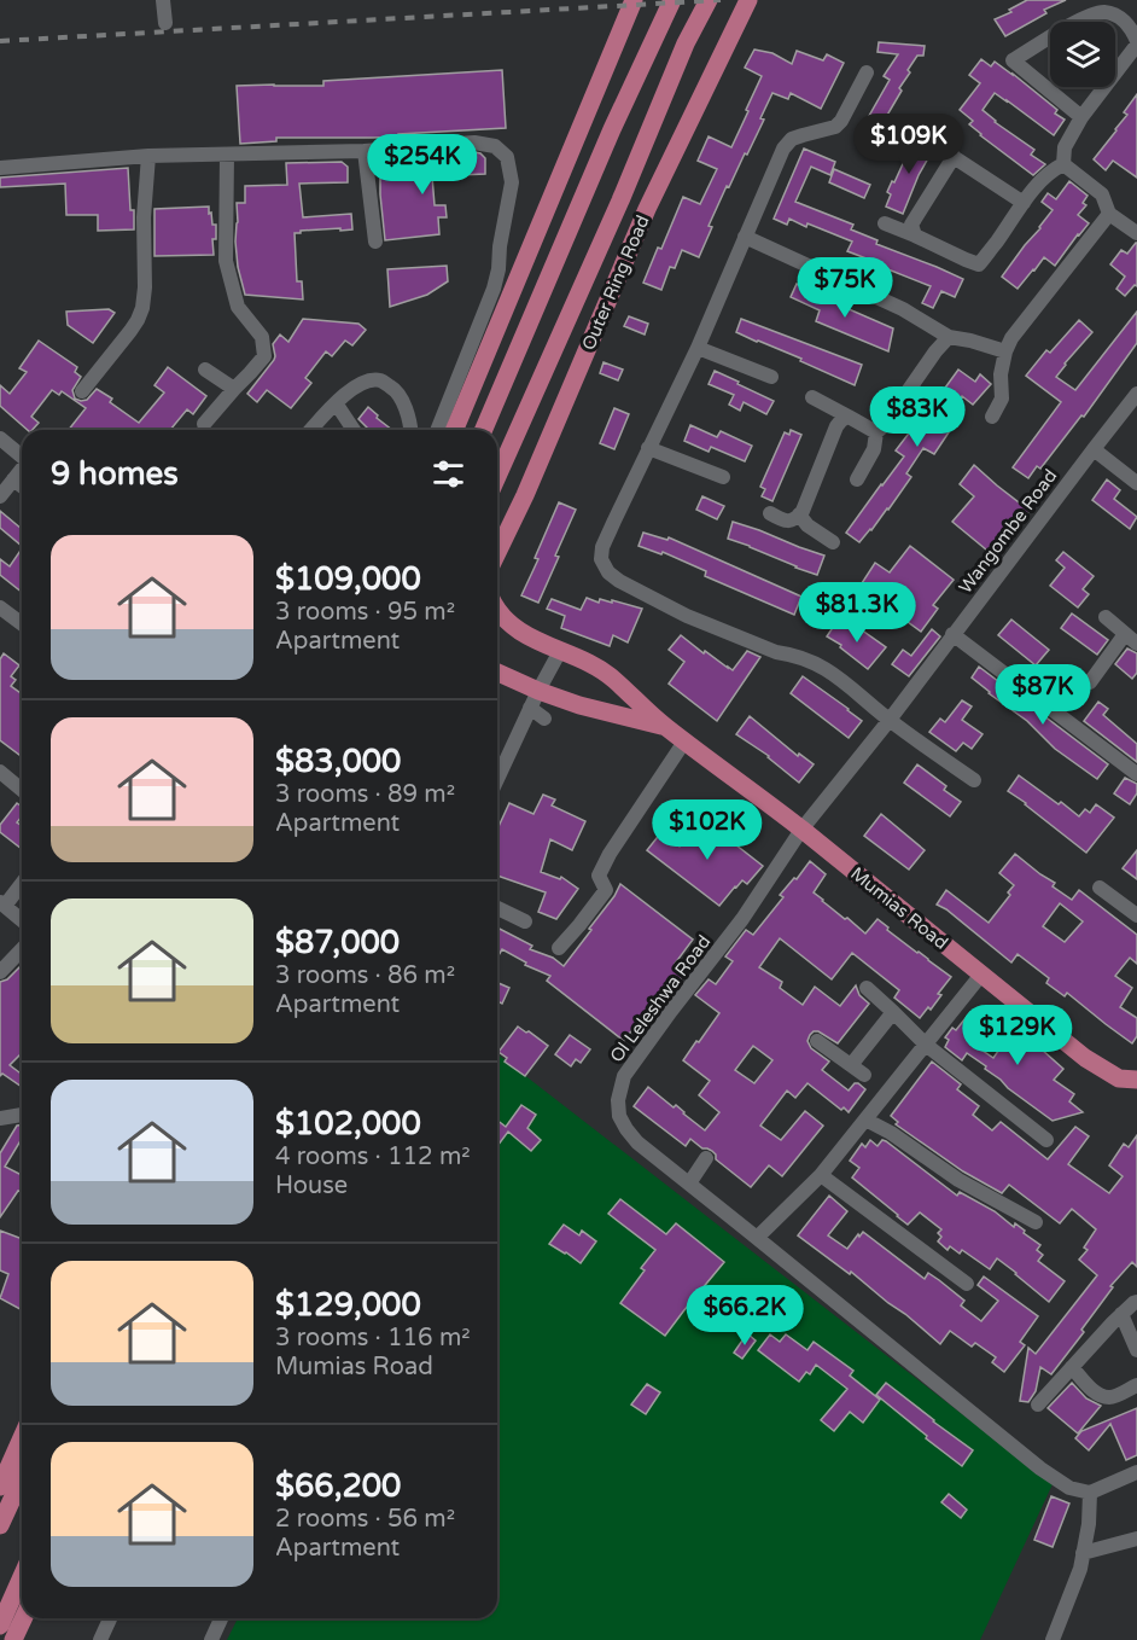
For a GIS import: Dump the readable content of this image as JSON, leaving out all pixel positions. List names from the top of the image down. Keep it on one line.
{"streets":{"main road":["Outer Ring Road","Mumias Road"],"street":["Wangombe Road","Ol Leleshwa Road"]},"crossings":[["Wangombe Road","Mumias Road"],["Wangombe Road","Ol Leleshwa Road"],["Mumias Road","Ol Leleshwa Road"]],"page":{"price":["$109K","$254K","$75K","$83K","$81.3K","$87K","$102K","$129K","$66.2K"],"heading":"9 homes","list":[{"name":"$109,000","note":"3 rooms · 95 m² · Apartment"},{"name":"$83,000","note":"3 rooms · 89 m² · Apartment"},{"name":"$87,000","note":"3 rooms · 86 m² · Apartment"},{"name":"$102,000","note":"4 rooms · 112 m² · House"},{"name":"$129,000","note":"3 rooms · 116 m² · Mumias Road"},{"name":"$66,200","note":"2 rooms · 56 m² · Apartment"}]}}
